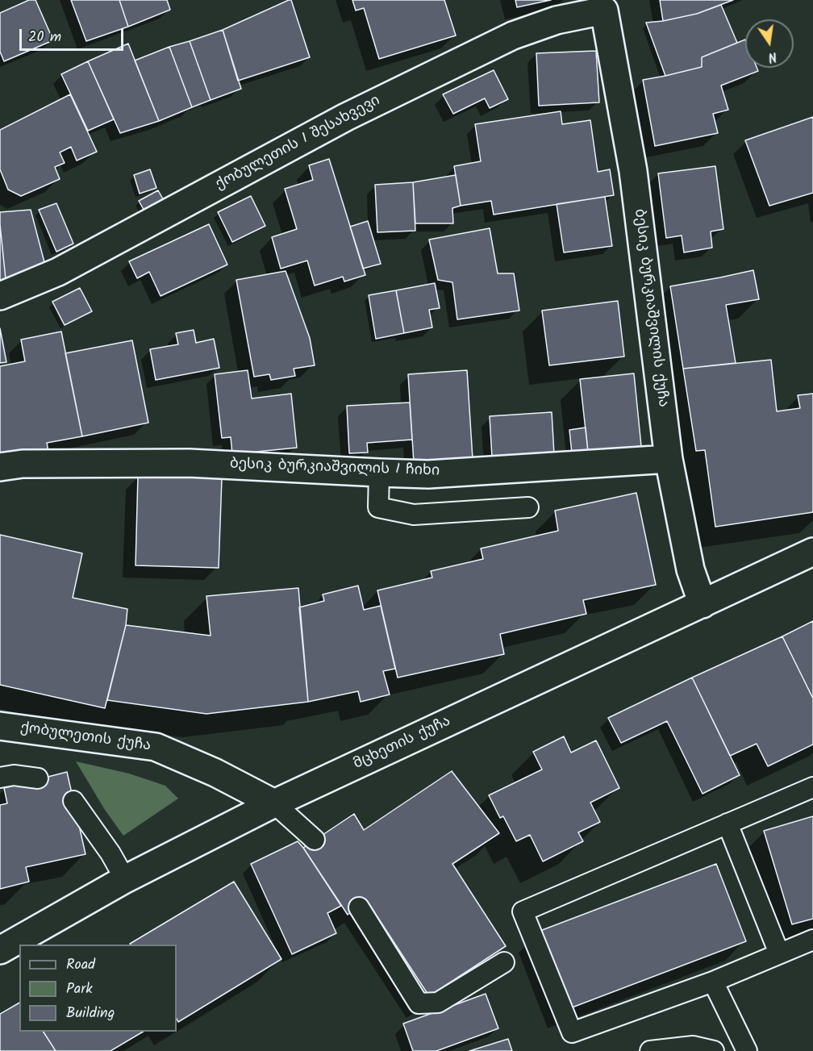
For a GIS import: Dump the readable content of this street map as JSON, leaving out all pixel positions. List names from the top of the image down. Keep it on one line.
{"streets":{"street":["ქობულეთის I შესახვევი","ბესიკ ბურკიაშვილის ქუჩა","ბესიკ ბურკიაშვილის I ჩიხი","ქობულეთის ქუჩა","მცხეთის ქუჩა"]},"crossings":[["ქობულეთის I შესახვევი","ბესიკ ბურკიაშვილის ქუჩა"],["ბესიკ ბურკიაშვილის ქუჩა","ბესიკ ბურკიაშვილის I ჩიხი"],["ბესიკ ბურკიაშვილის ქუჩა","მცხეთის ქუჩა"],["ქობულეთის ქუჩა","მცხეთის ქუჩა"]],"legend":["Road","Park","Building"],"scale_bar":"20 m","north":"bottom"}
